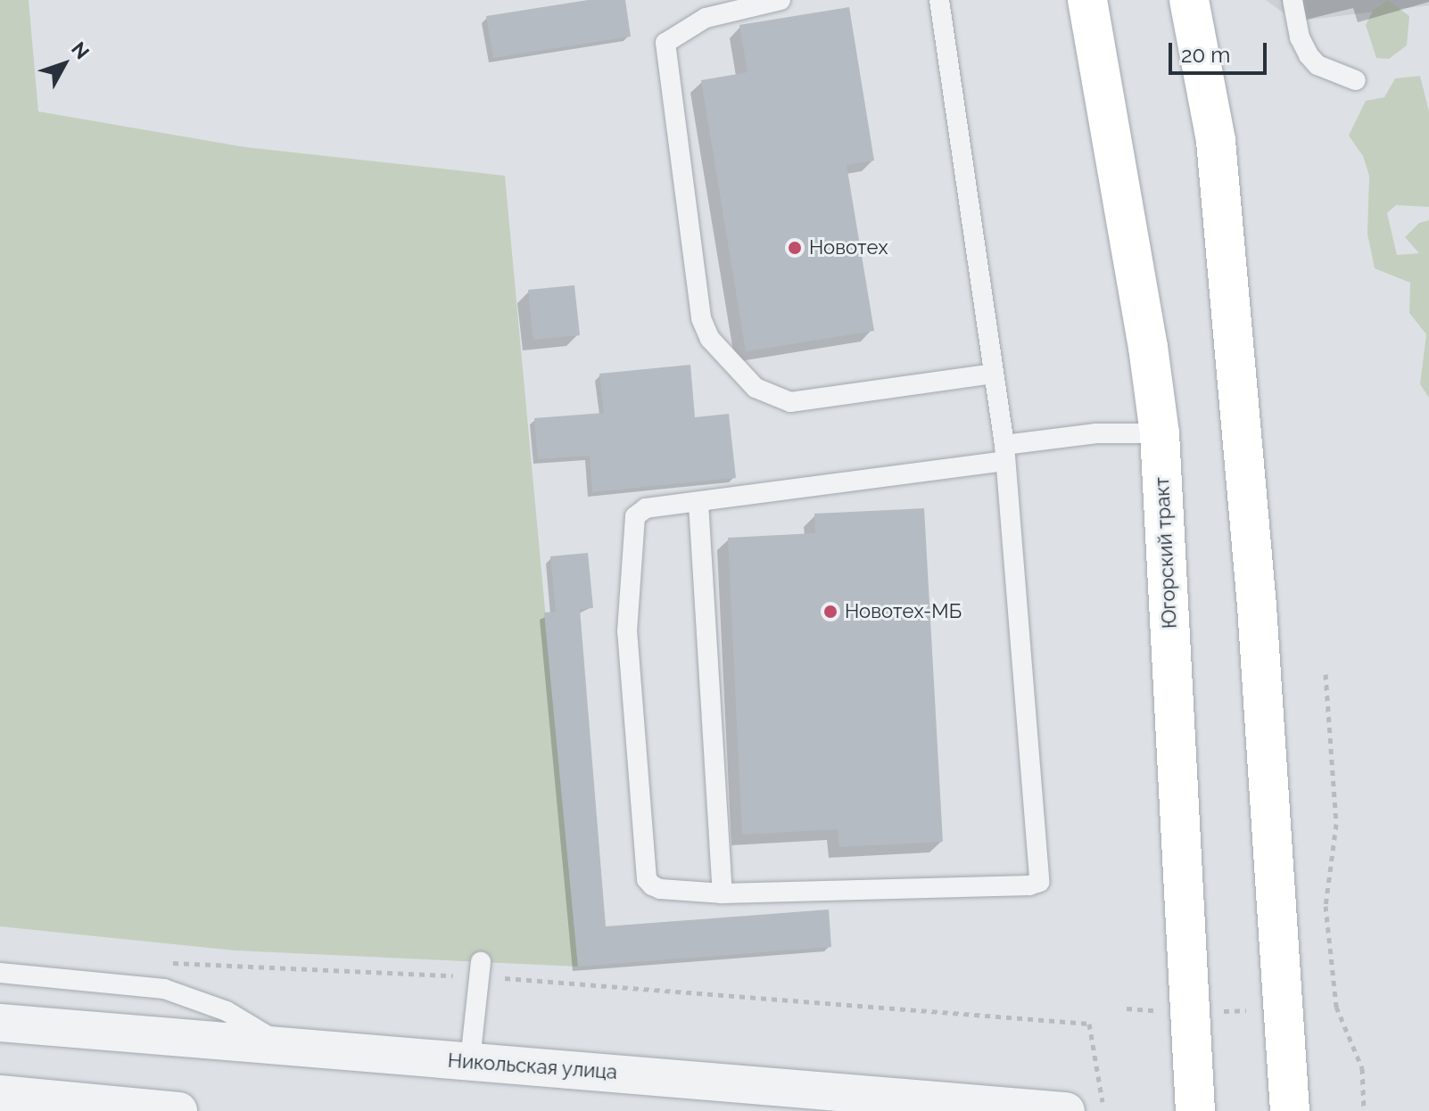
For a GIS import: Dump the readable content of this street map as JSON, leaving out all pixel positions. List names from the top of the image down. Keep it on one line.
{"streets":{"main road":["Югорский тракт"],"street":["Никольская улица"]},"places":["Новотех","Новотех-МБ"],"scale_bar":"20 m","north":"top right"}
